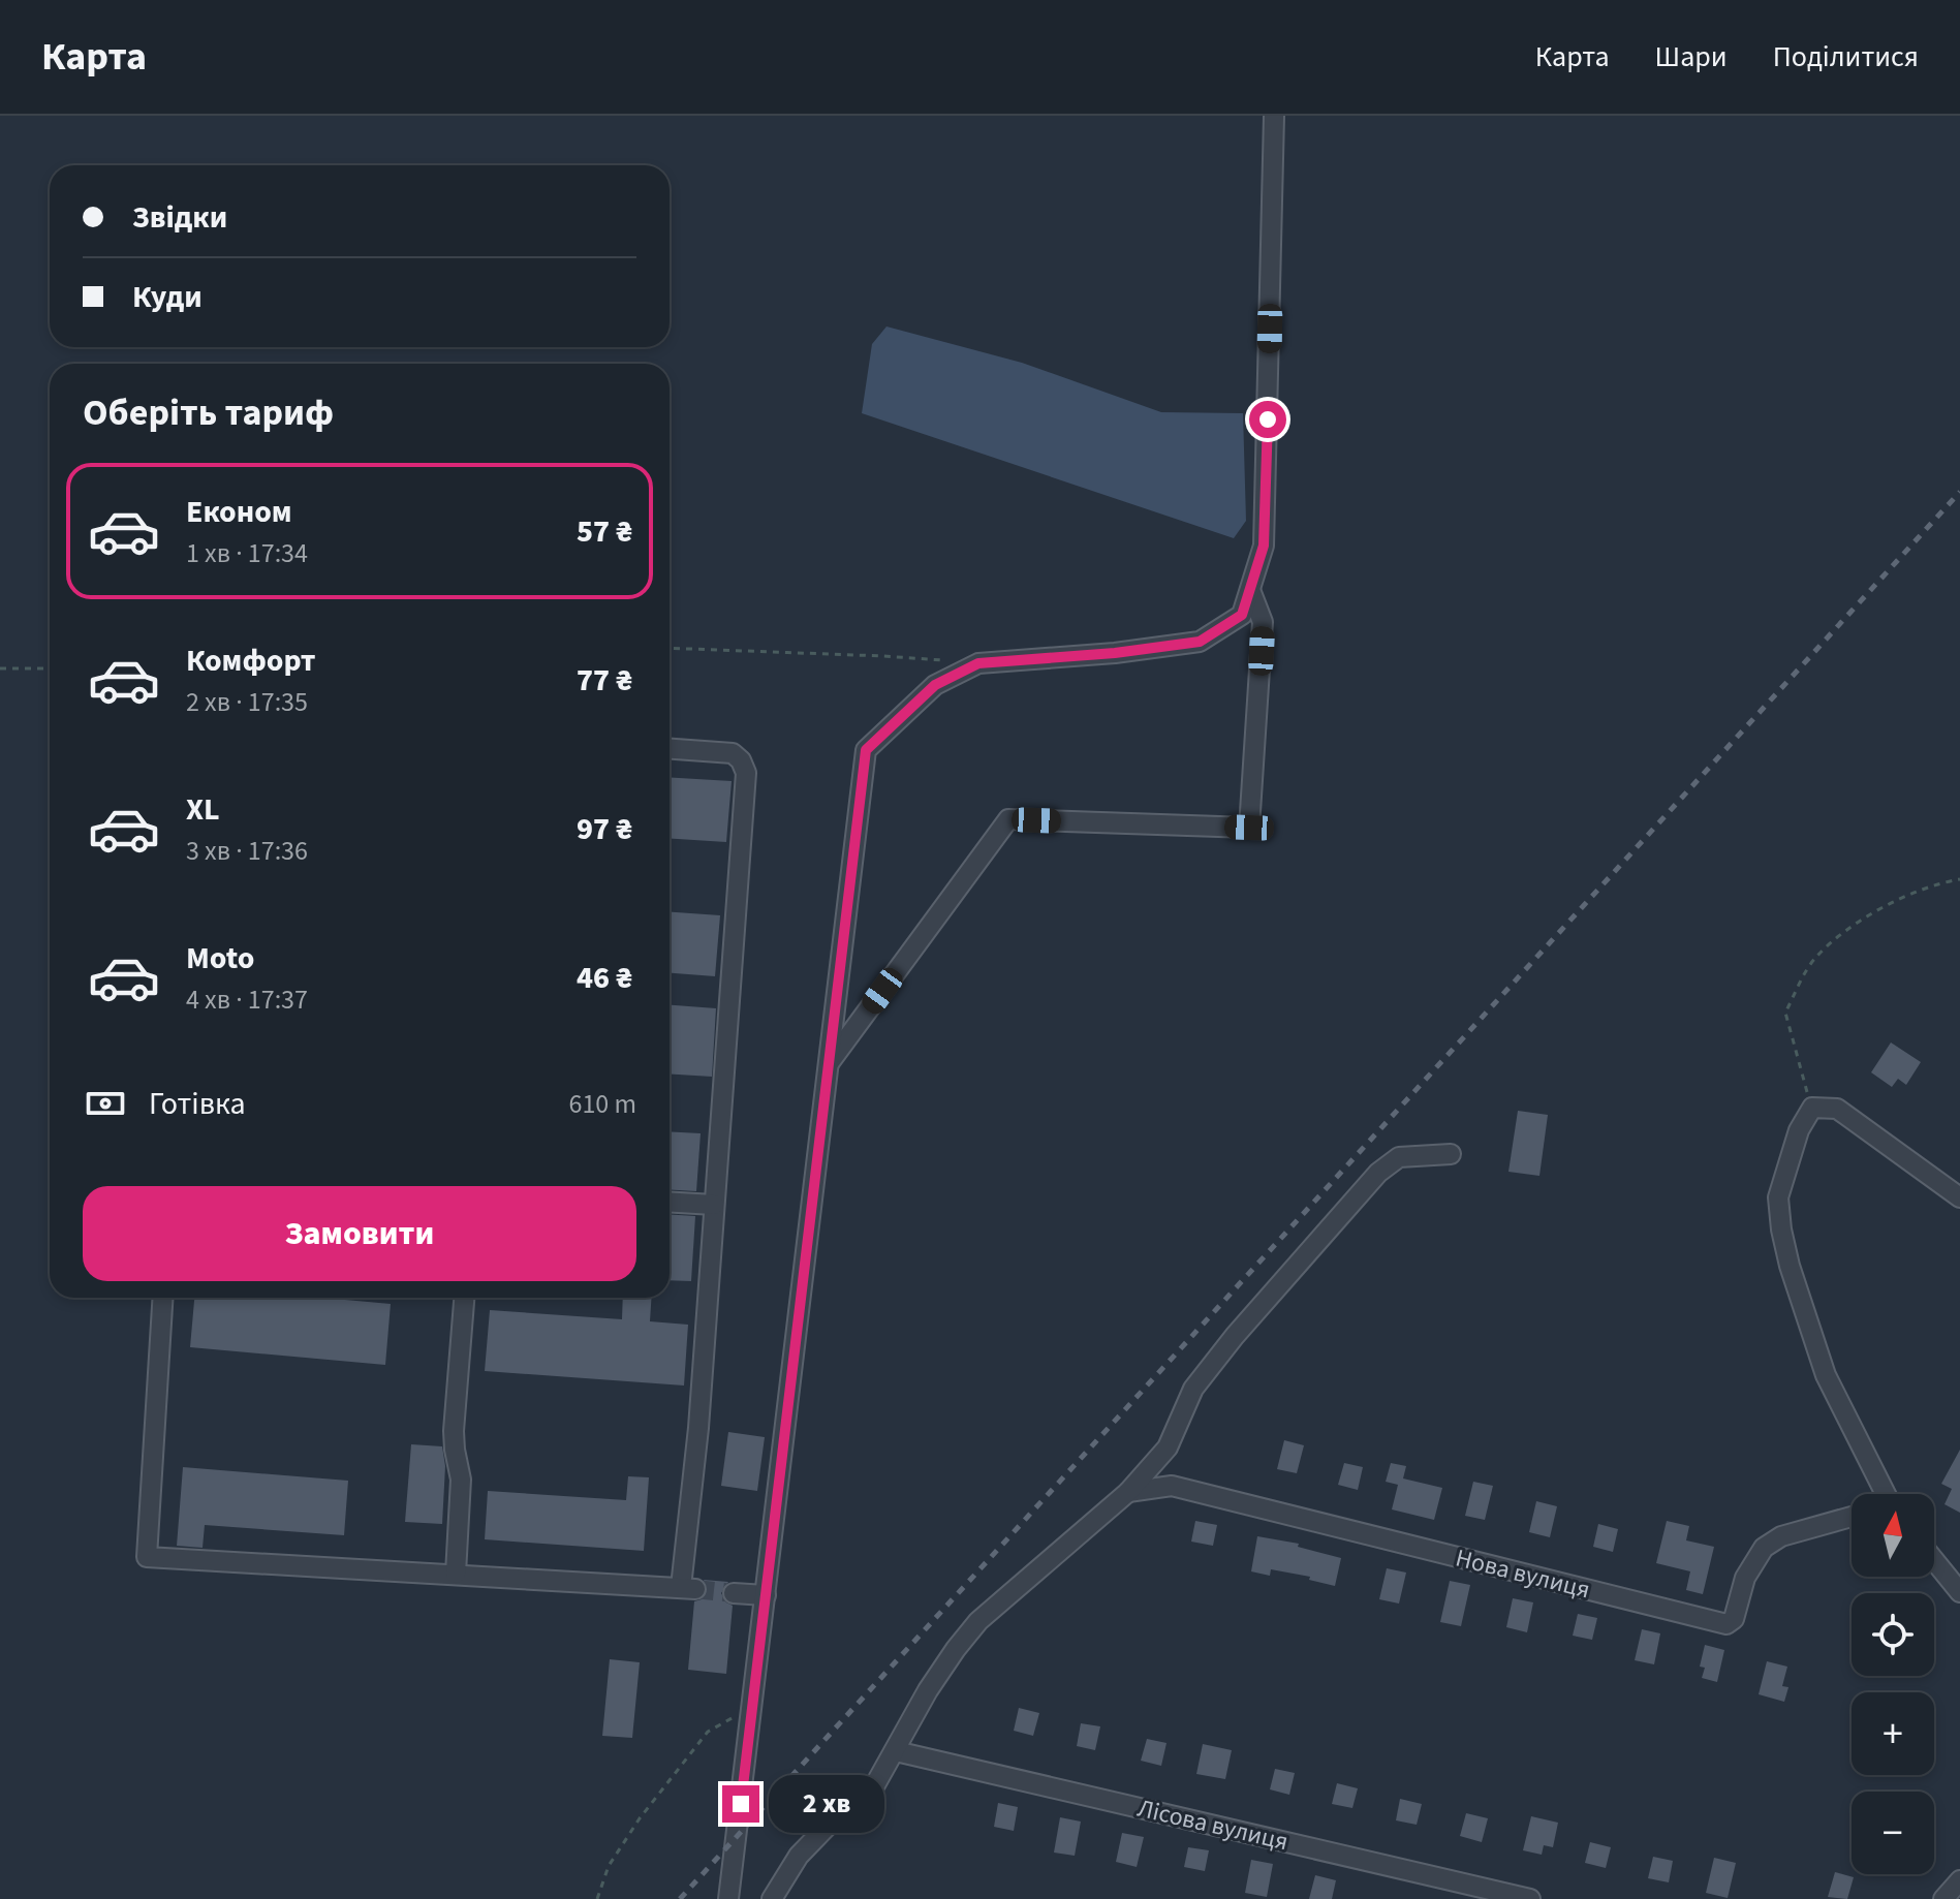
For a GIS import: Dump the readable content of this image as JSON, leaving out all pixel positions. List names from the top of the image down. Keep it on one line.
{"streets":{"street":["Нова вулиця","Лісова вулиця"]},"north":"top","page":{"header":"Карта","nav":["Карта","Шари","Поділитися"],"banner":["Звідки","Куди"],"heading":"Оберіть тариф","list":[{"name":"Економ","note":"1 хв · 17:34","value":"57 ₴"},{"name":"Комфорт","note":"2 хв · 17:35","value":"77 ₴"},{"name":"XL","note":"3 хв · 17:36","value":"97 ₴"},{"name":"Moto","note":"4 хв · 17:37","value":"46 ₴"}],"pay":["Готівка","610 m"],"buttons":"Замовити","map_buttons":["+","−"],"bubble":"2 хв"}}
